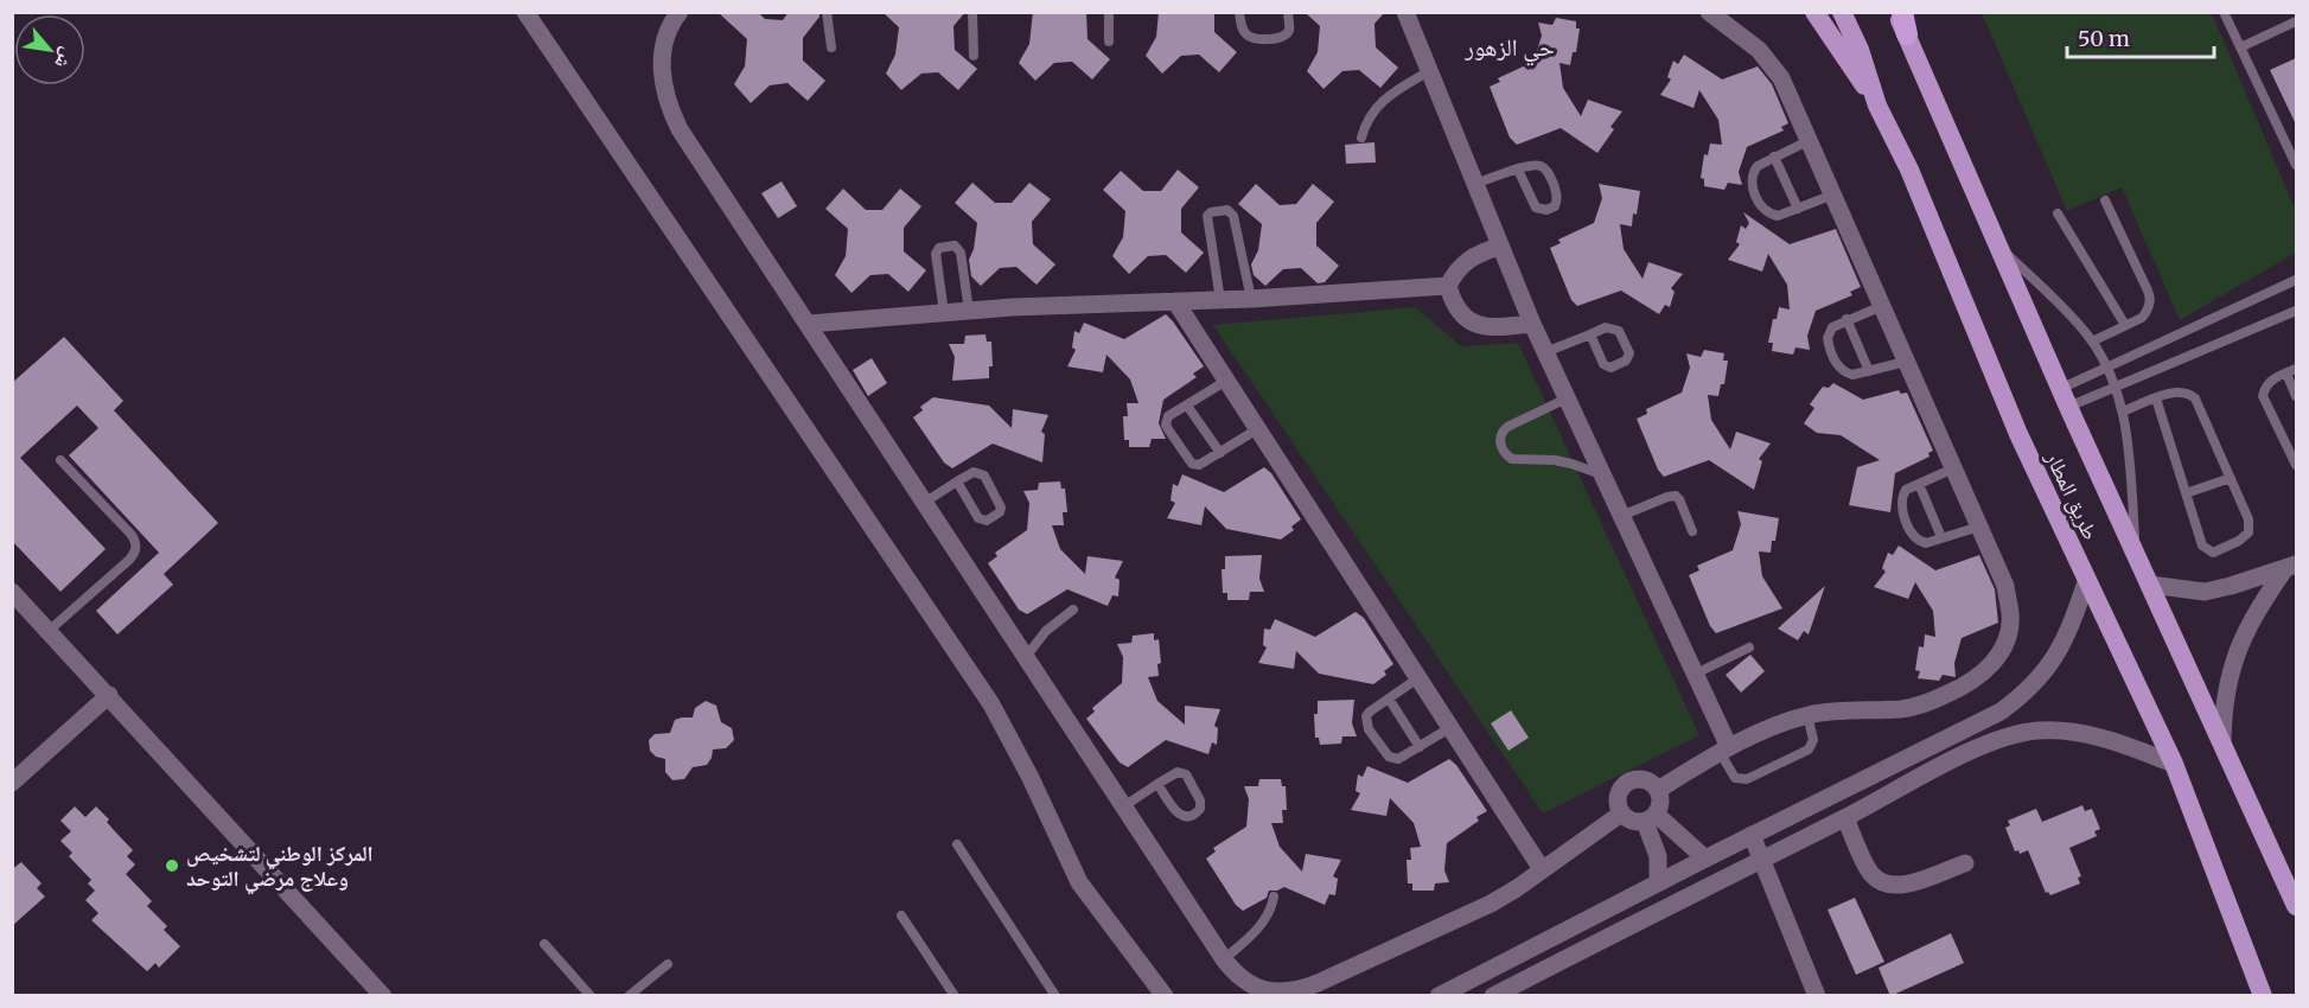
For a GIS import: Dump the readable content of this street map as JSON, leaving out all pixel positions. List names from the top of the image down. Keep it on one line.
{"streets":{"highway":["طريق المطار"]},"districts":["حي الزهور"],"places":["المركز الوطني لتشخيص وعلاج مرضي التوحد"],"scale_bar":"50 m","north":"bottom right"}
